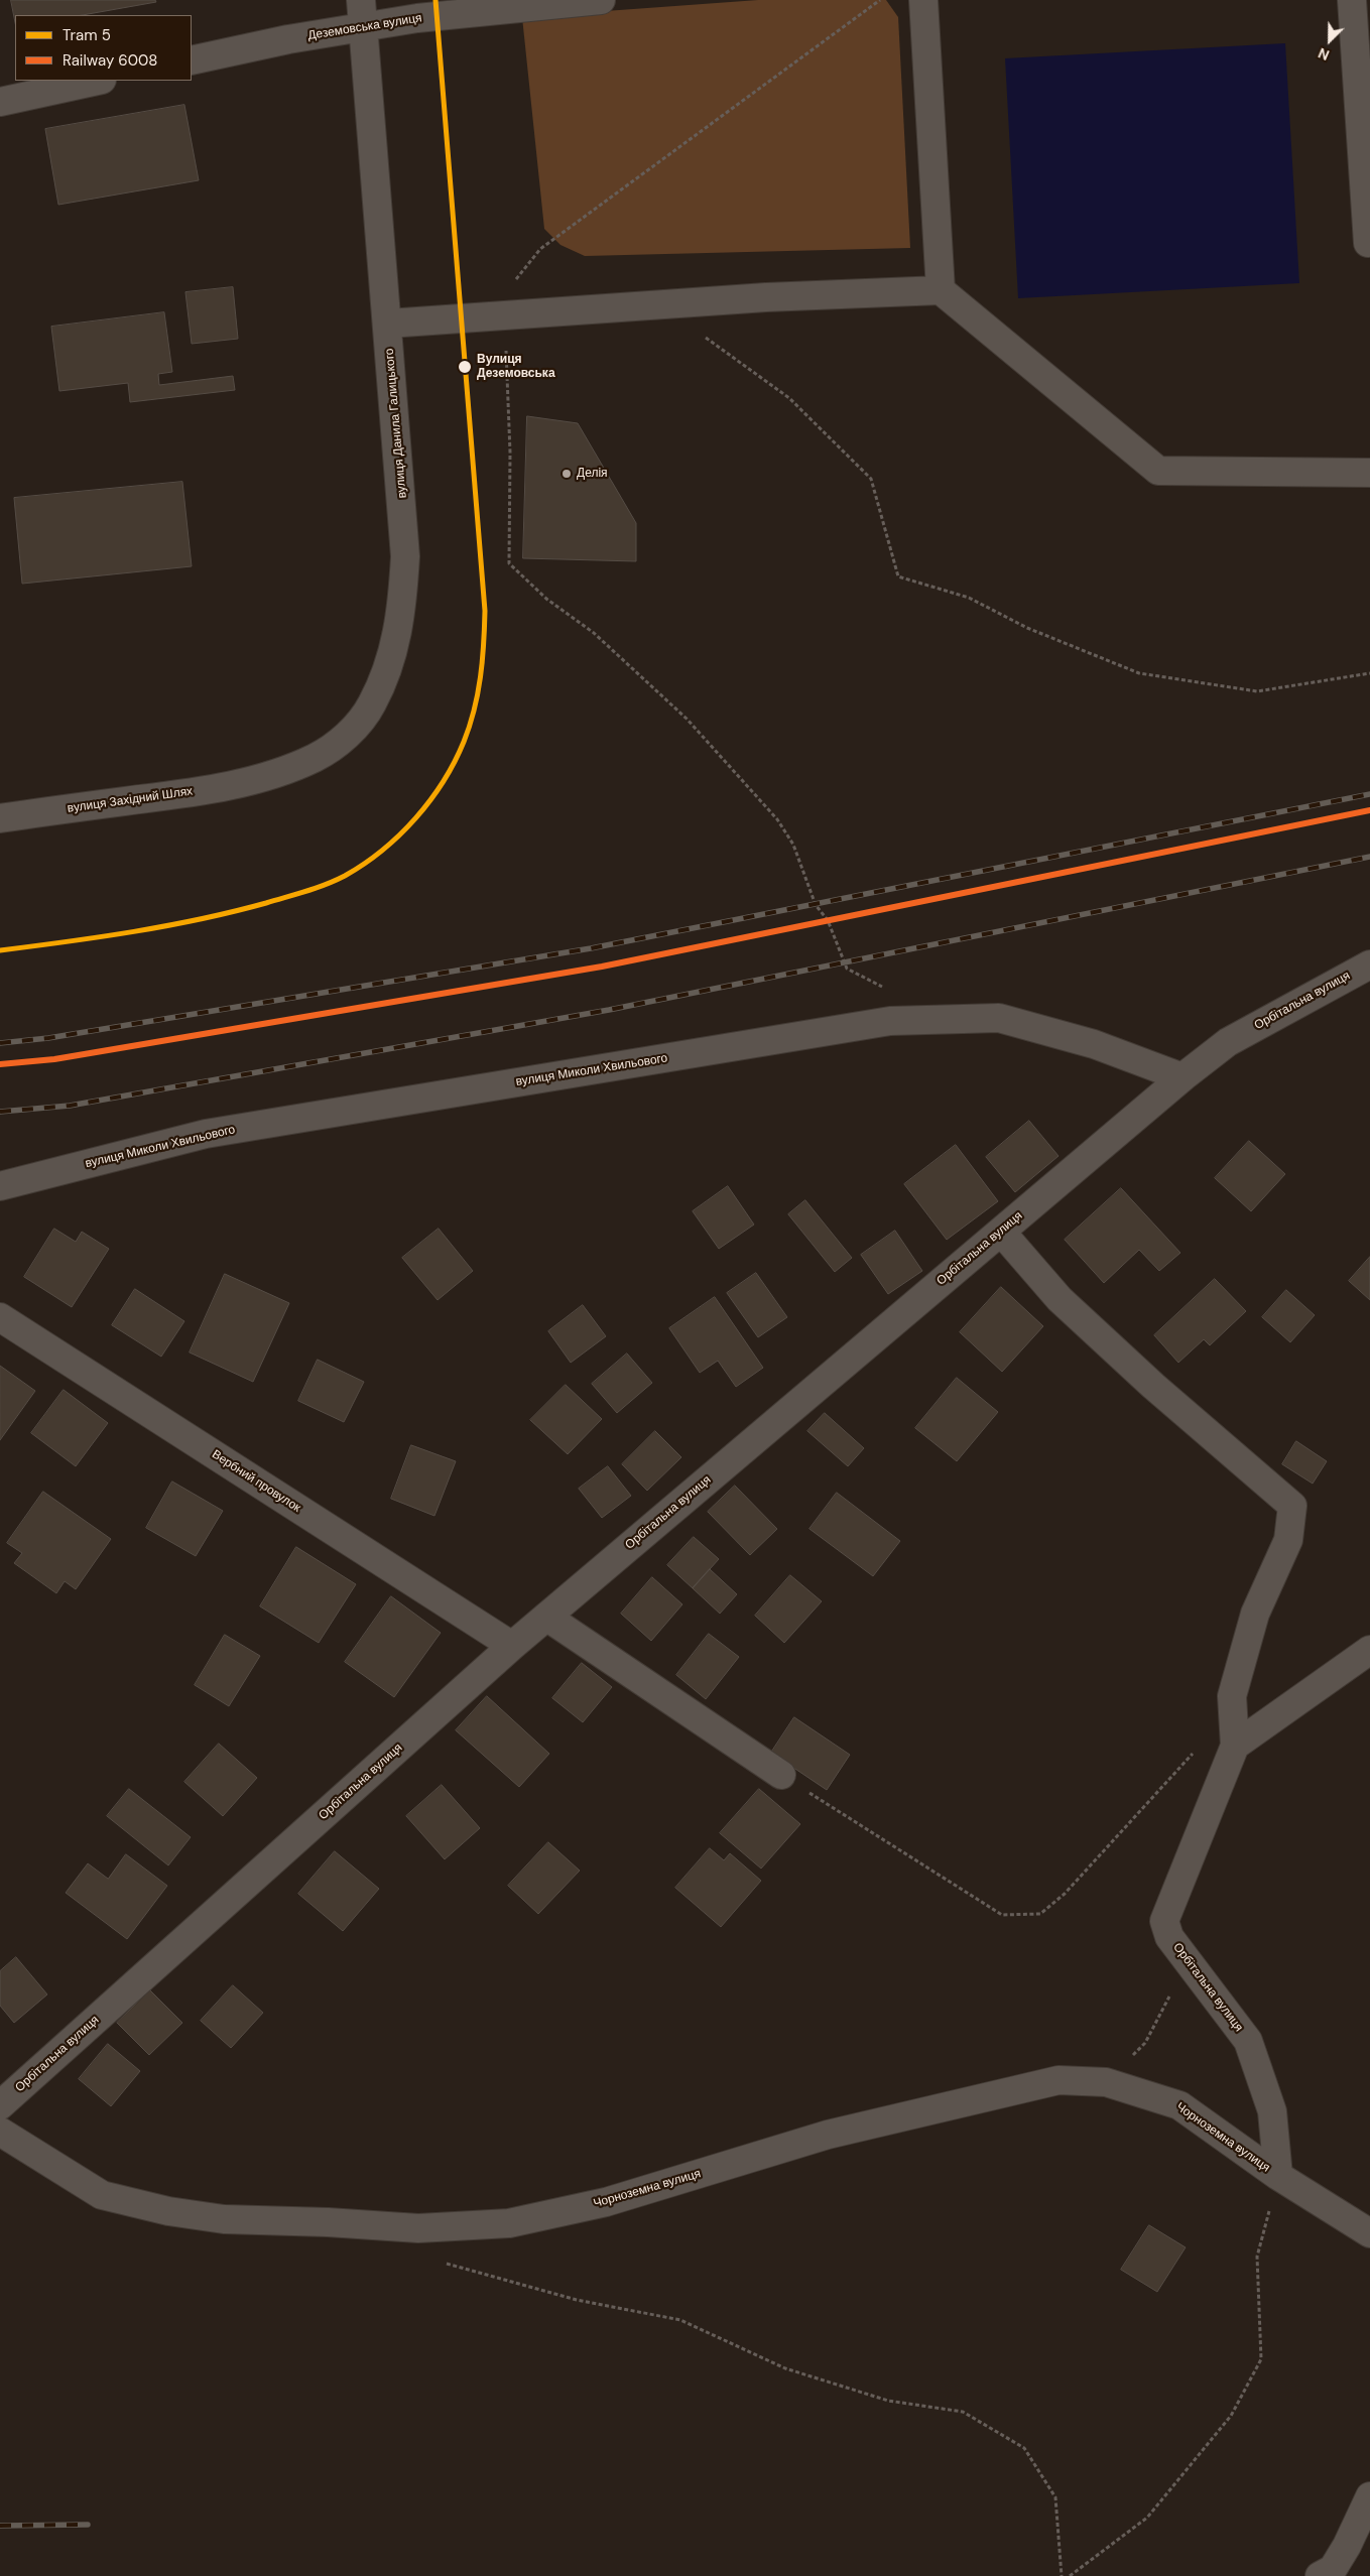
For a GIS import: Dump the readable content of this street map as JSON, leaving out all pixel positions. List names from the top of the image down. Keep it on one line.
{"streets":{"street":["Деземовська вулиця","вулиця Данила Галицького","вулиця Західний Шлях","Орбітальна вулиця","вулиця Миколи Хвильового","Вербний провулок","Чорноземна вулиця"]},"crossings":[["Деземовська вулиця","вулиця Данила Галицького"],["вулиця Данила Галицького","вулиця Західний Шлях"],["Орбітальна вулиця","вулиця Миколи Хвильового"],["Орбітальна вулиця","Вербний провулок"],["Орбітальна вулиця","Чорноземна вулиця"]],"places":["Вулиця Деземовська","Делія"],"lines":["tram line 5","rail line 6008"],"legend":["Tram 5","Railway 6008"],"north":"bottom left"}
